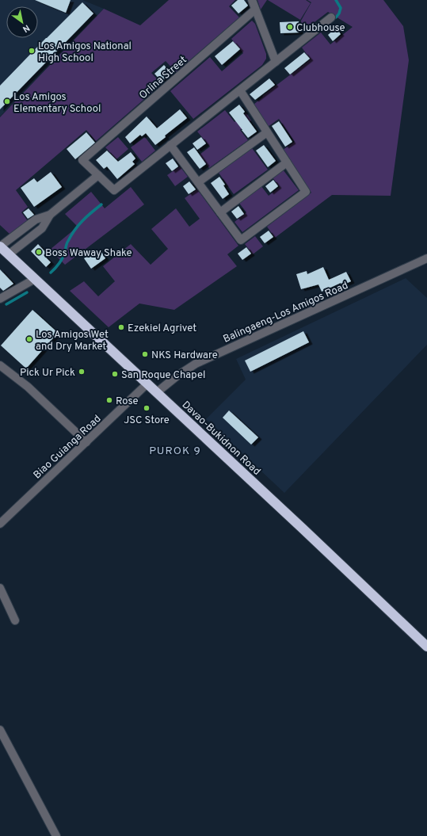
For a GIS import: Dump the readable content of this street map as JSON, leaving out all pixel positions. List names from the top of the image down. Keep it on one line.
{"streets":{"highway":["Davao-Bukidnon Road"],"street":["Orlina Street","Balingaeng-Los Amigos Road","Biao Guianga Road"]},"crossings":[["Balingaeng-Los Amigos Road","Davao-Bukidnon Road"],["Davao-Bukidnon Road","Biao Guianga Road"]],"districts":["PUROK 9"],"places":["Clubhouse","Los Amigos National High School","Los Amigos Elementary School","Boss Waway Shake","Ezekiel Agrivet","Los Amigos Wet and Dry Market","NKS Hardware","Pick Ur Pick","San Roque Chapel","Rose","JSC Store"],"north":"bottom right"}
